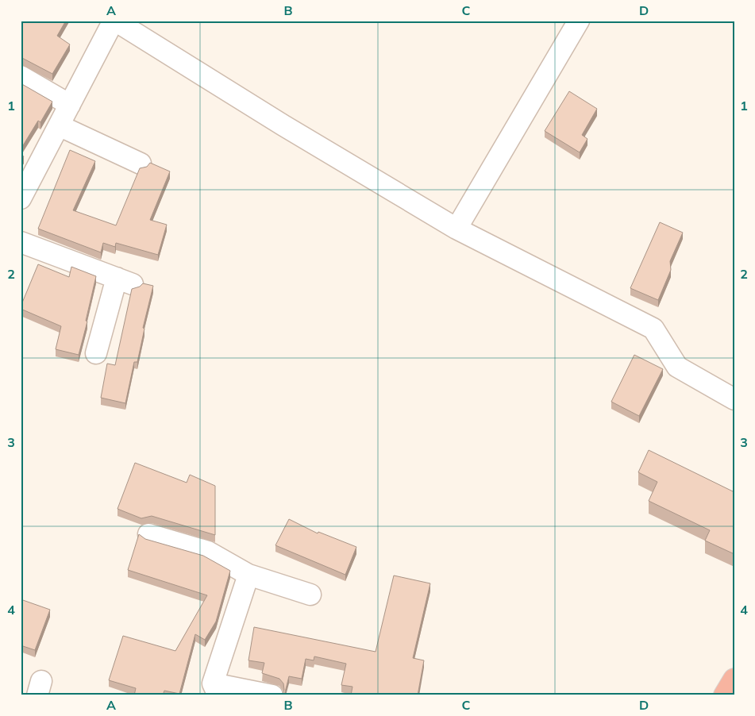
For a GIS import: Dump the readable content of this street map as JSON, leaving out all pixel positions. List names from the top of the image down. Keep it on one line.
{"grid":{"columns":["A","B","C","D"],"rows":["1","2","3","4"]}}
